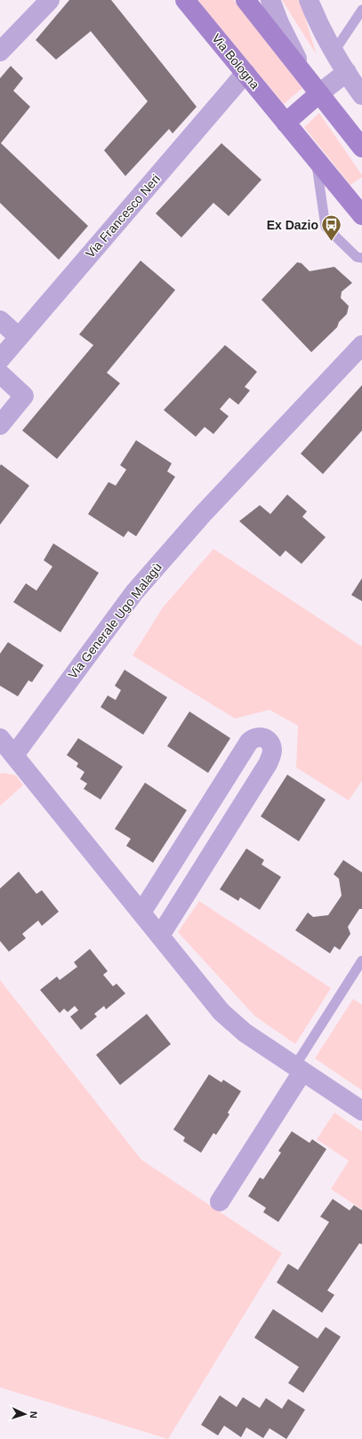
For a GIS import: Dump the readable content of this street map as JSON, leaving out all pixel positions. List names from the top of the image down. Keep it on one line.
{"streets":{"street":["Via Bologna","Via Francesco Neri","Via Generale Ugo Malagù"]},"crossings":[["Via Bologna","Via Francesco Neri"]],"places":{"bus stop":["Ex Dazio"]},"north":"right"}
